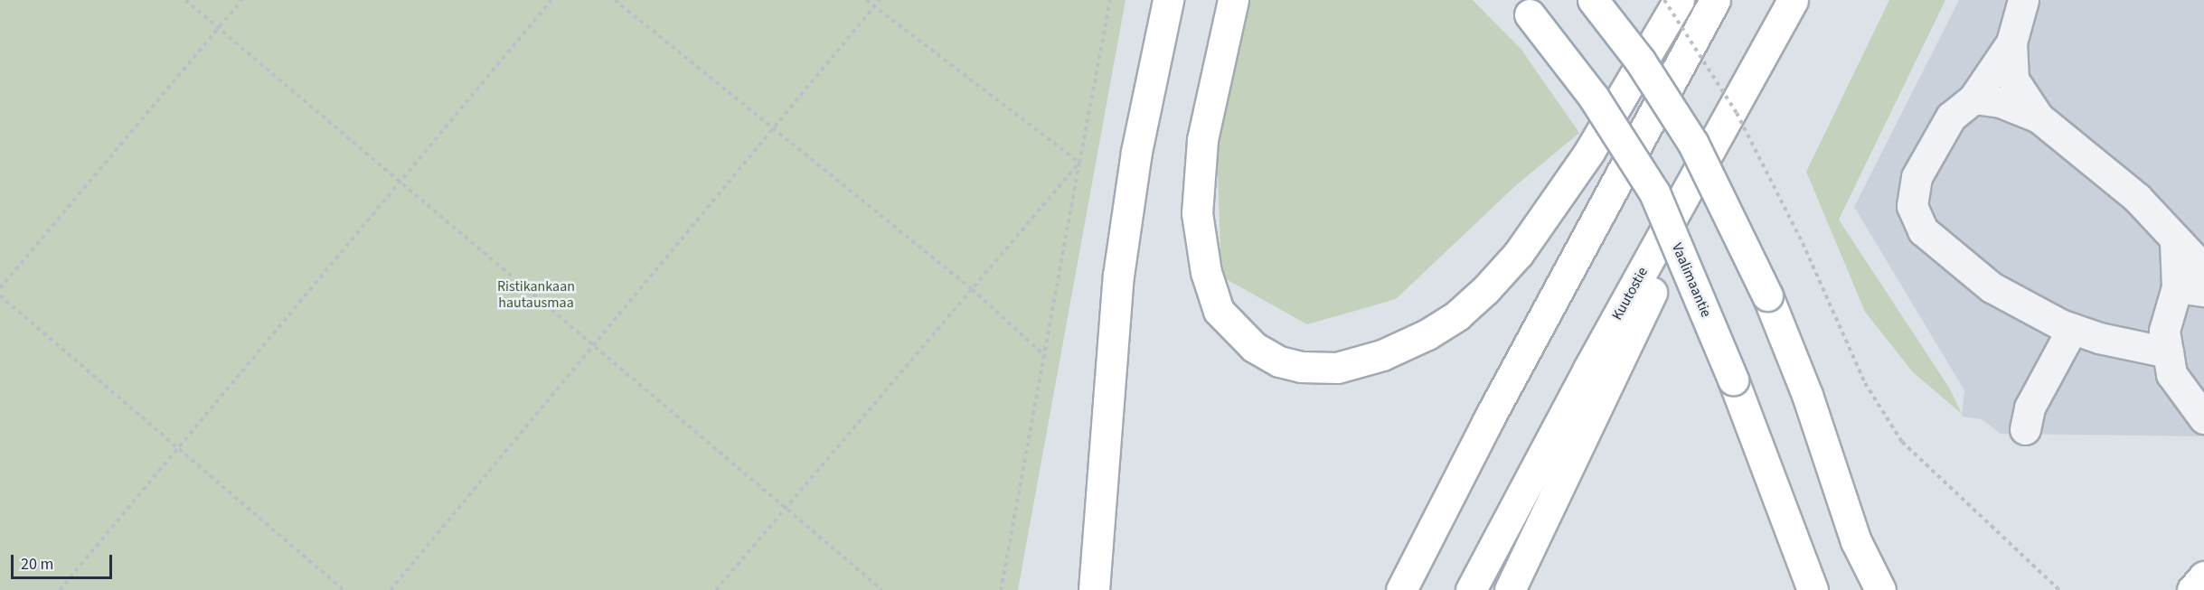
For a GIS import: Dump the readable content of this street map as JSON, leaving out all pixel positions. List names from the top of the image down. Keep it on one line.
{"streets":{"main road":["Vaalimaantie","Kuutostie"]},"parks":["Ristikankaan hautausmaa"],"scale_bar":"20 m"}
